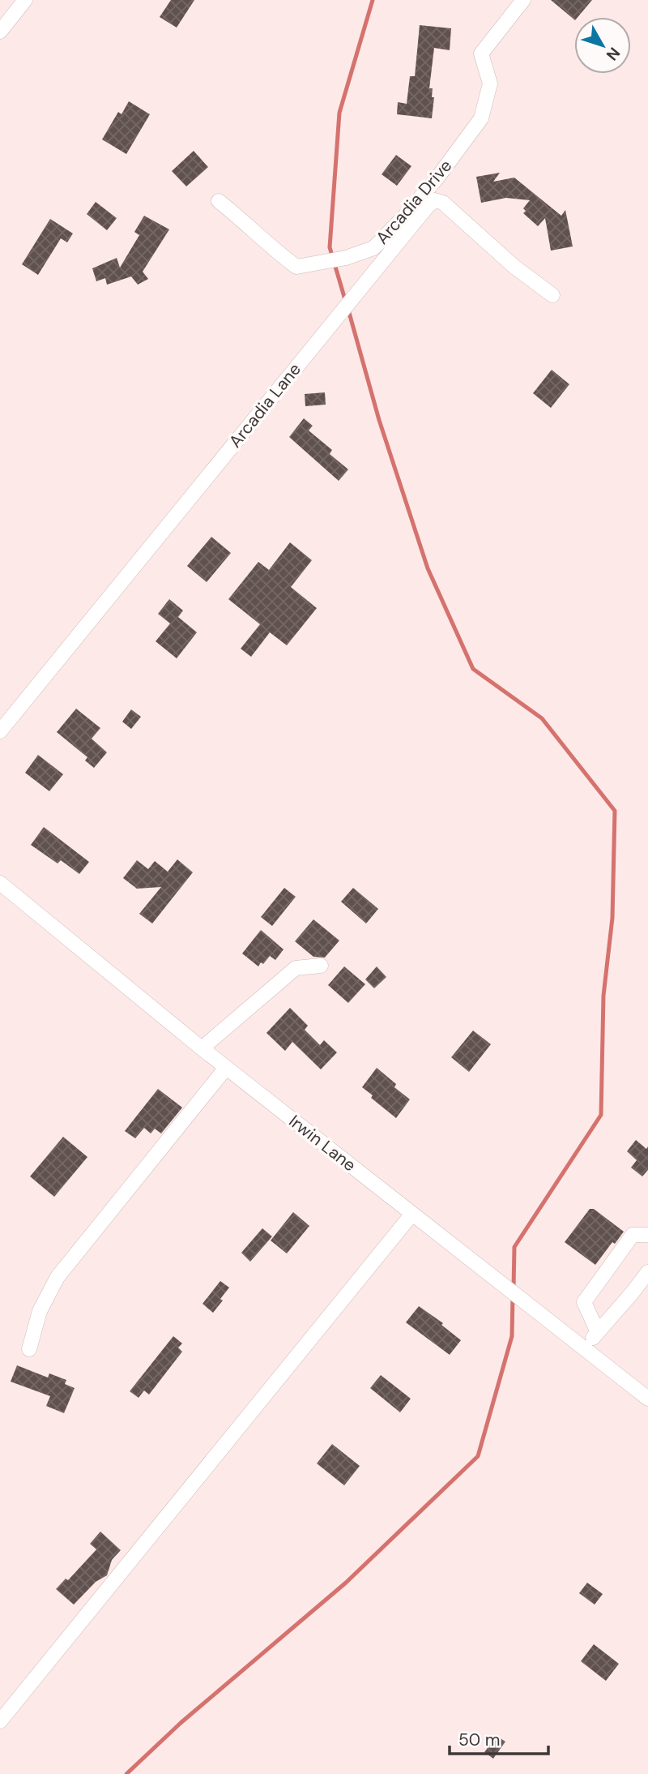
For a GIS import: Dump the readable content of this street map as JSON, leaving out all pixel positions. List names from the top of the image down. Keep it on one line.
{"streets":{"street":["Arcadia Drive","Arcadia Lane","Irwin Lane"]},"scale_bar":"50 m","north":"bottom right"}
